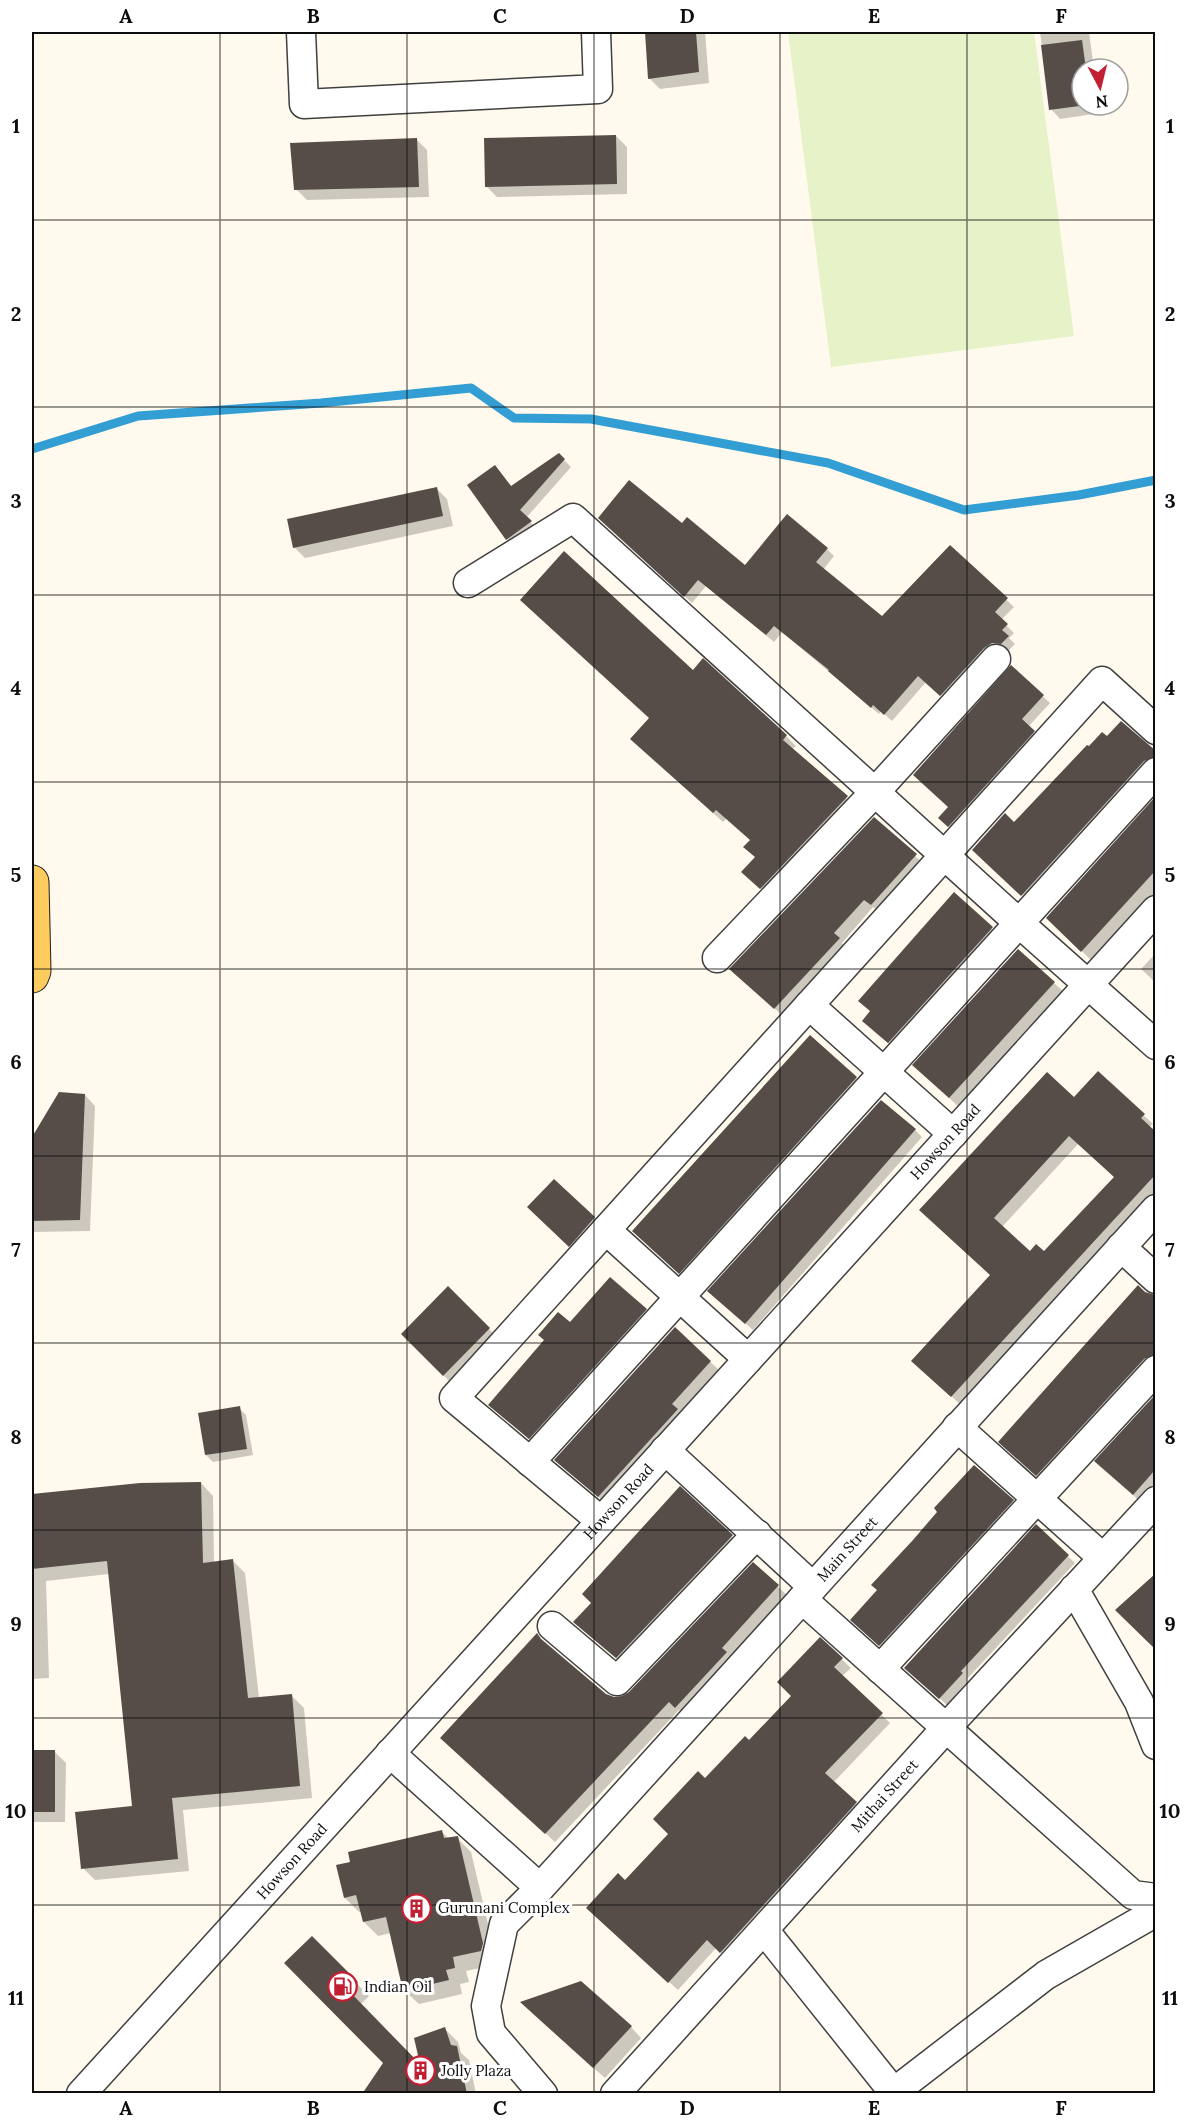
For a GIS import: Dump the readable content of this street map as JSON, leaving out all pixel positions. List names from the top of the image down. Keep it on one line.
{"streets":{"street":["Howson Road","Main Street","Mithai Street"]},"places":{"building":["Gurunani Complex","Jolly Plaza"],"fuel station":["Indian Oil"]},"north":"bottom","grid":{"columns":["A","B","C","D","E","F"],"rows":["1","2","3","4","5","6","7","8","9","10","11"]}}
